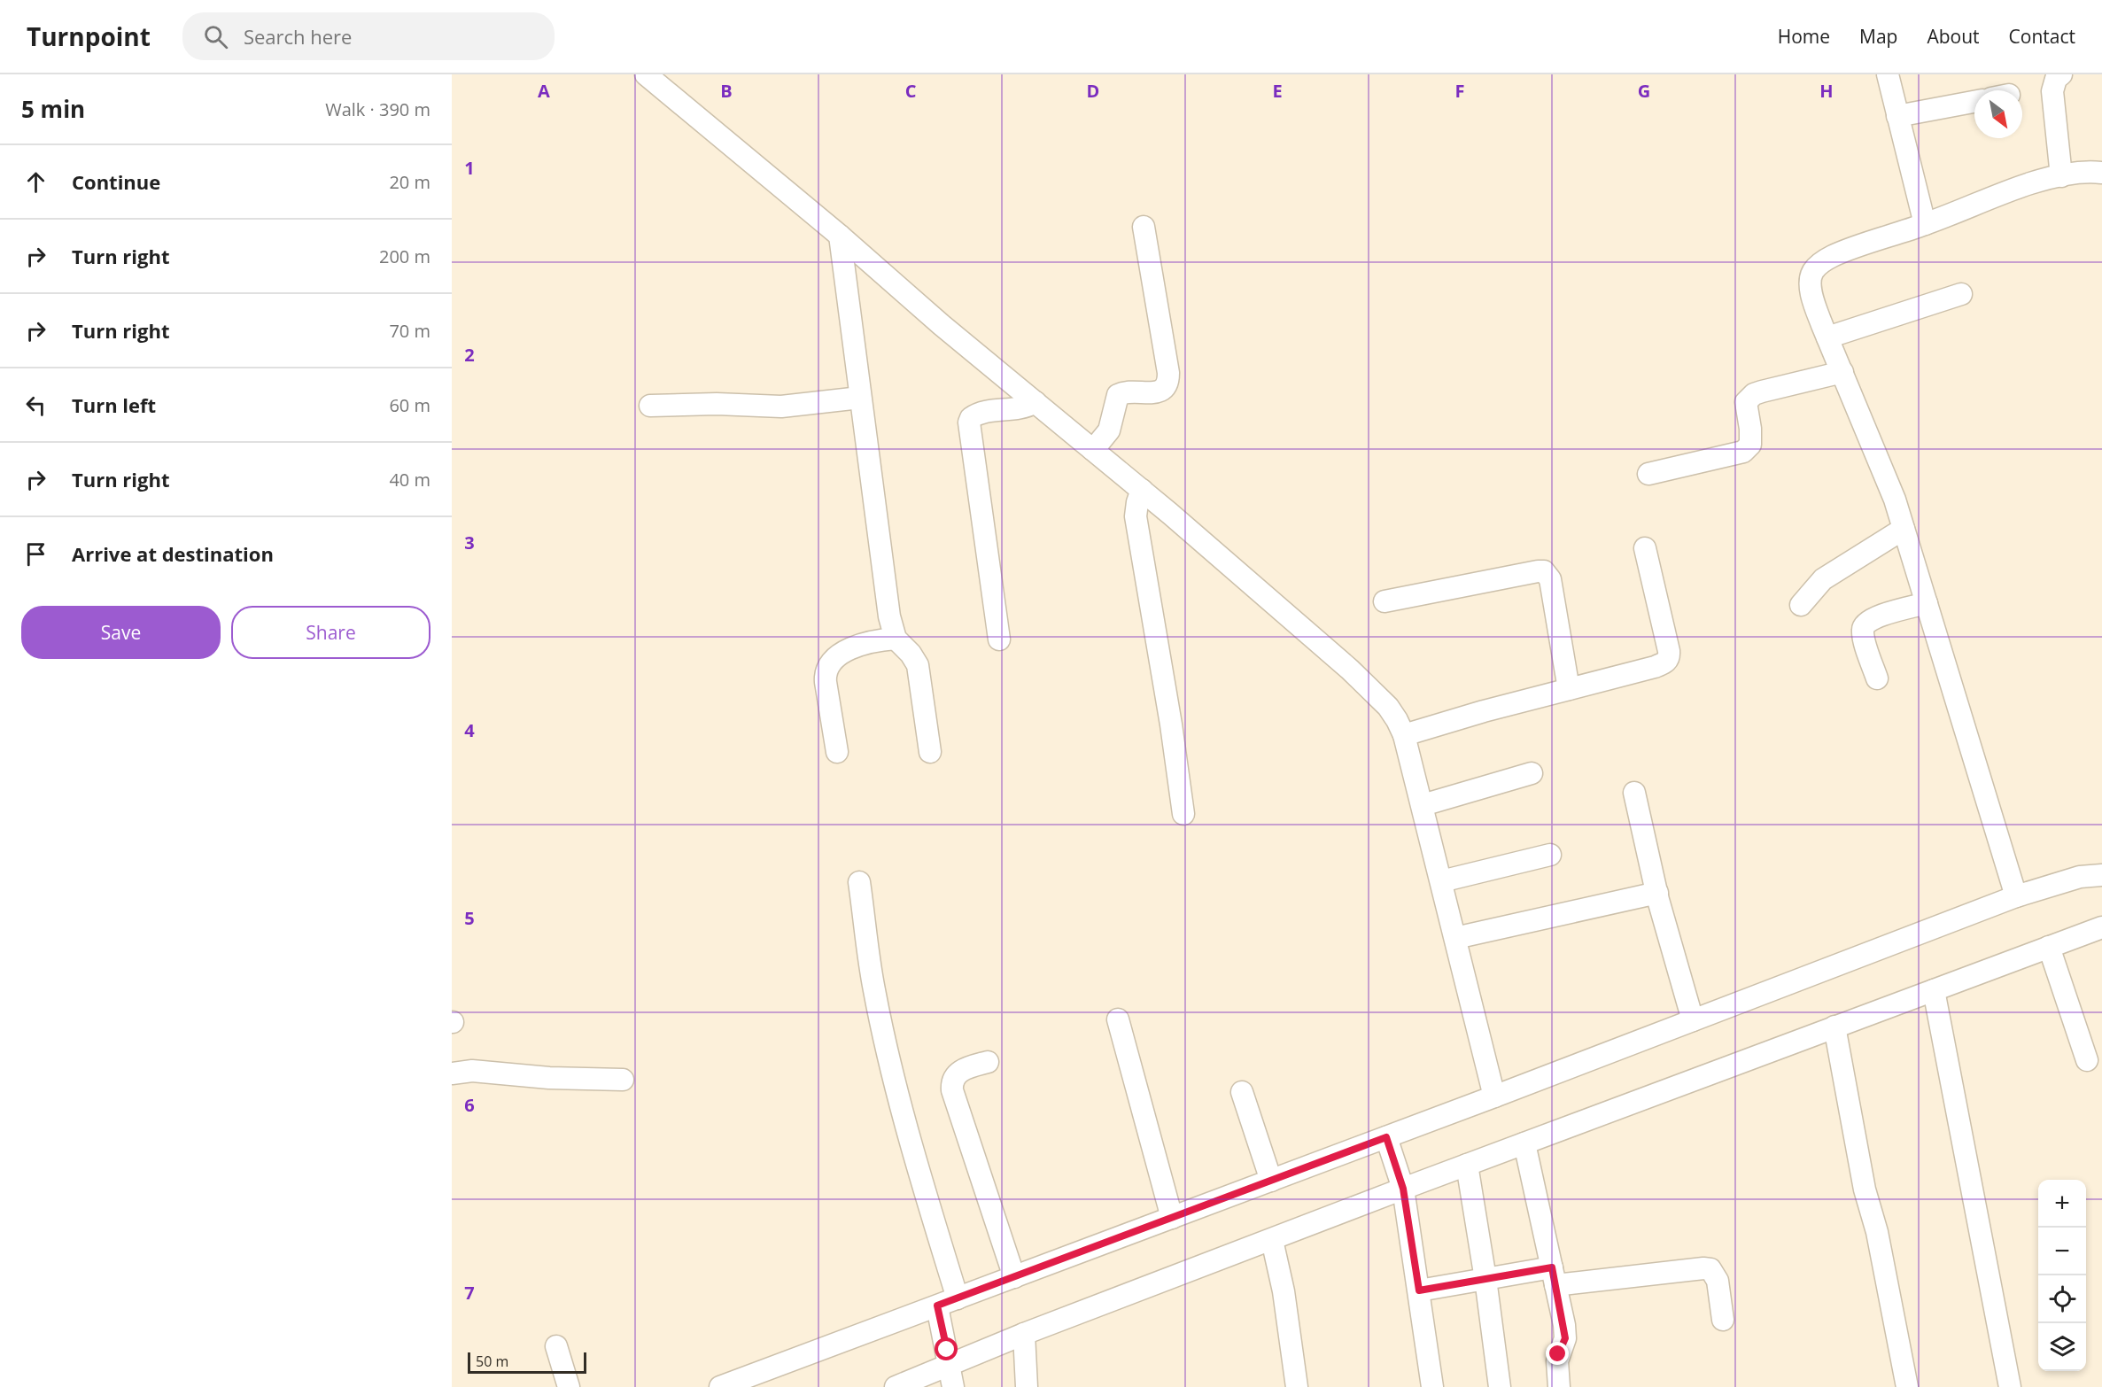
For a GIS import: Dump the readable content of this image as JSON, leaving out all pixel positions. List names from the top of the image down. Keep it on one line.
{"scale_bar":"50 m","north":"bottom right","page":{"header":"Turnpoint","search":"Search here","nav":["Home","Map","About","Contact"],"heading":["5 min","Walk · 390 m"],"list":[["Continue","20 m"],["Turn right","200 m"],["Turn right","70 m"],["Turn left","60 m"],["Turn right","40 m"],"Arrive at destination"],"buttons":["Save","Share"],"map_buttons":["+","−"],"scale":"50 m"},"grid":{"columns":["A","B","C","D","E","F","G","H"],"rows":["1","2","3","4","5","6","7"]}}
